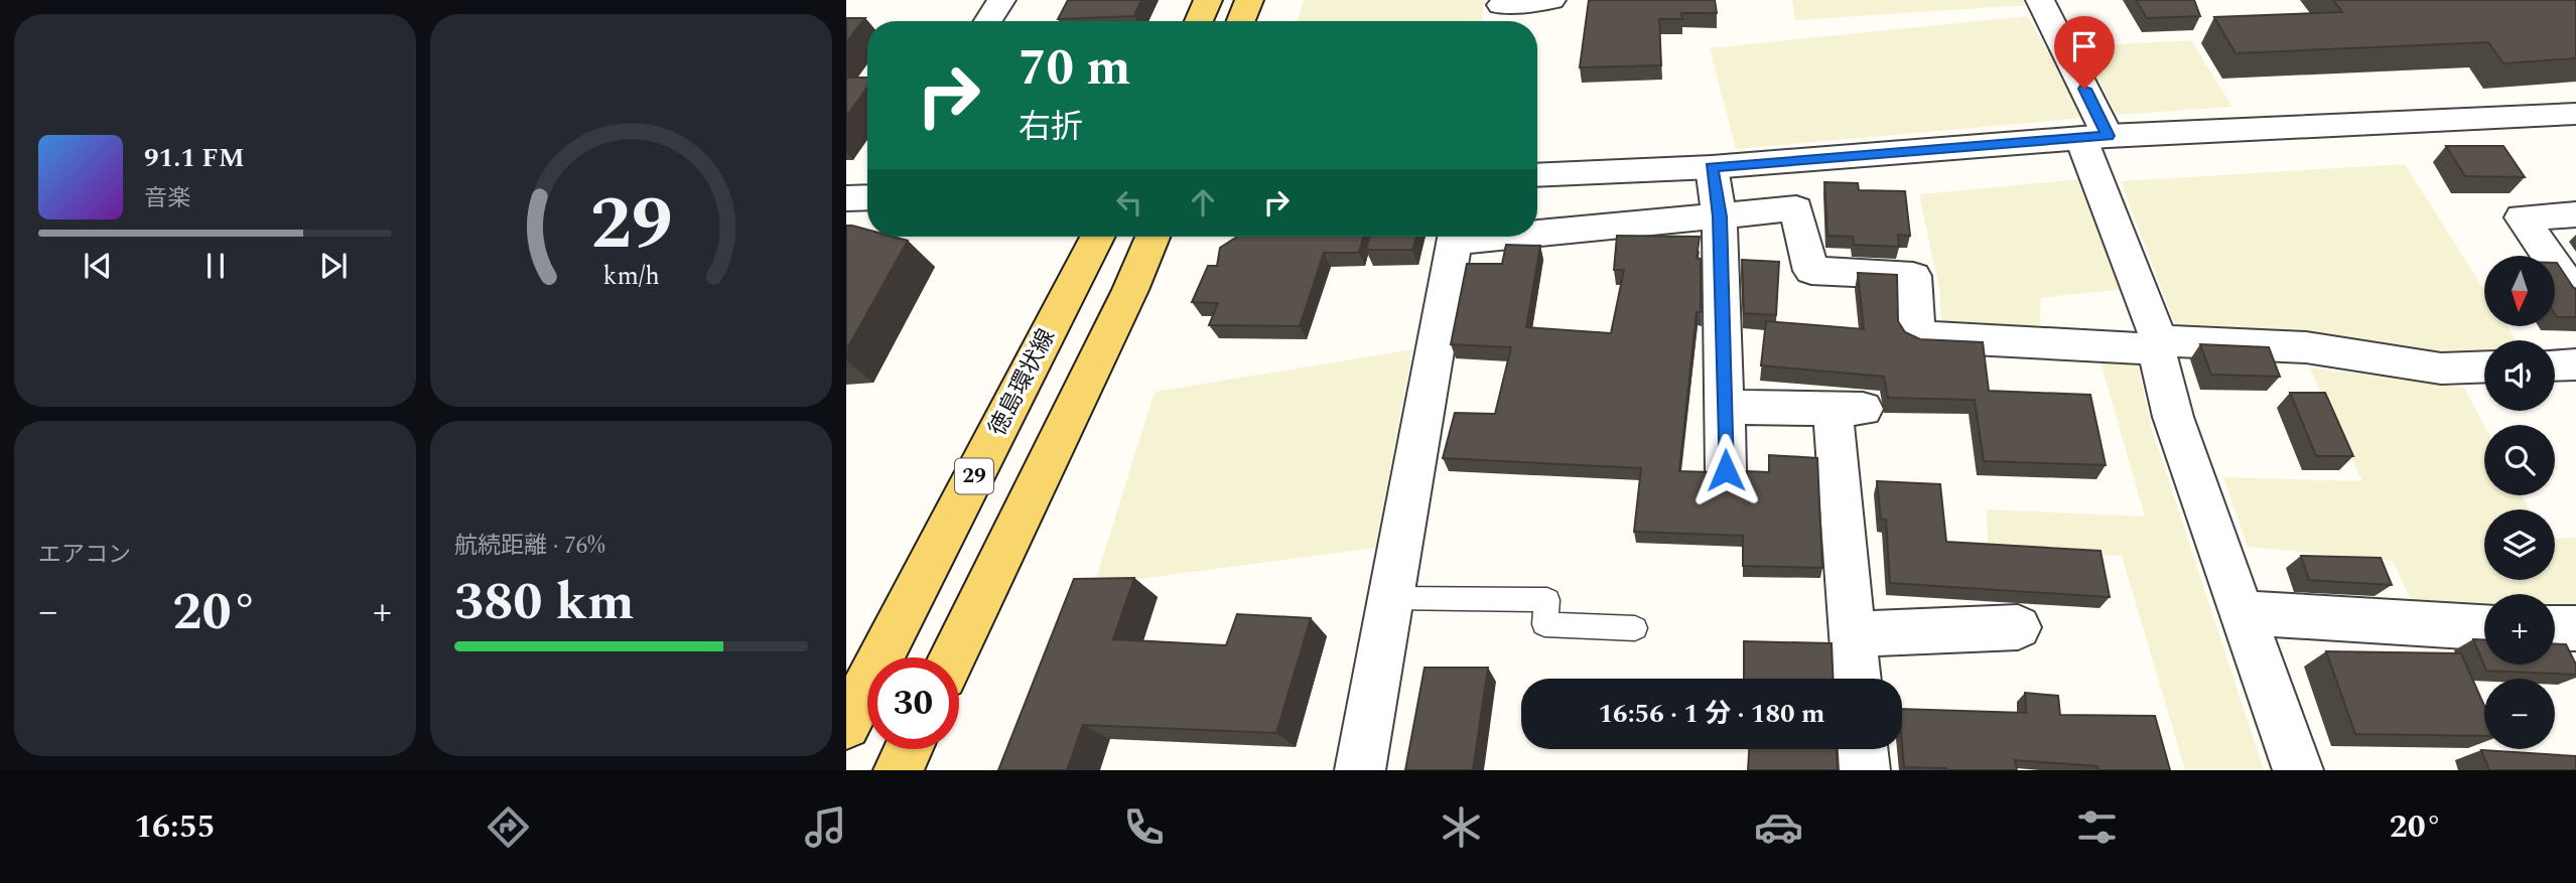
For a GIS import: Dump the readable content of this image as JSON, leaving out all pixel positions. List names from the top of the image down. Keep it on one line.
{"streets":{"main road":["徳島環状線","29"]},"north":"bottom","page":{"turn":["70 m","右折"],"song":["91.1 FM","音楽"],"map_buttons":["+","−"],"tile":["エアコン",["航続距離 · 76%","380 km"]],"heat":["−","20°","+"],"limit":"30","trip":"16:56 · 1 分 · 180 m","tabs":["16:55","20°"],"gauge":["29","km/h"]}}
